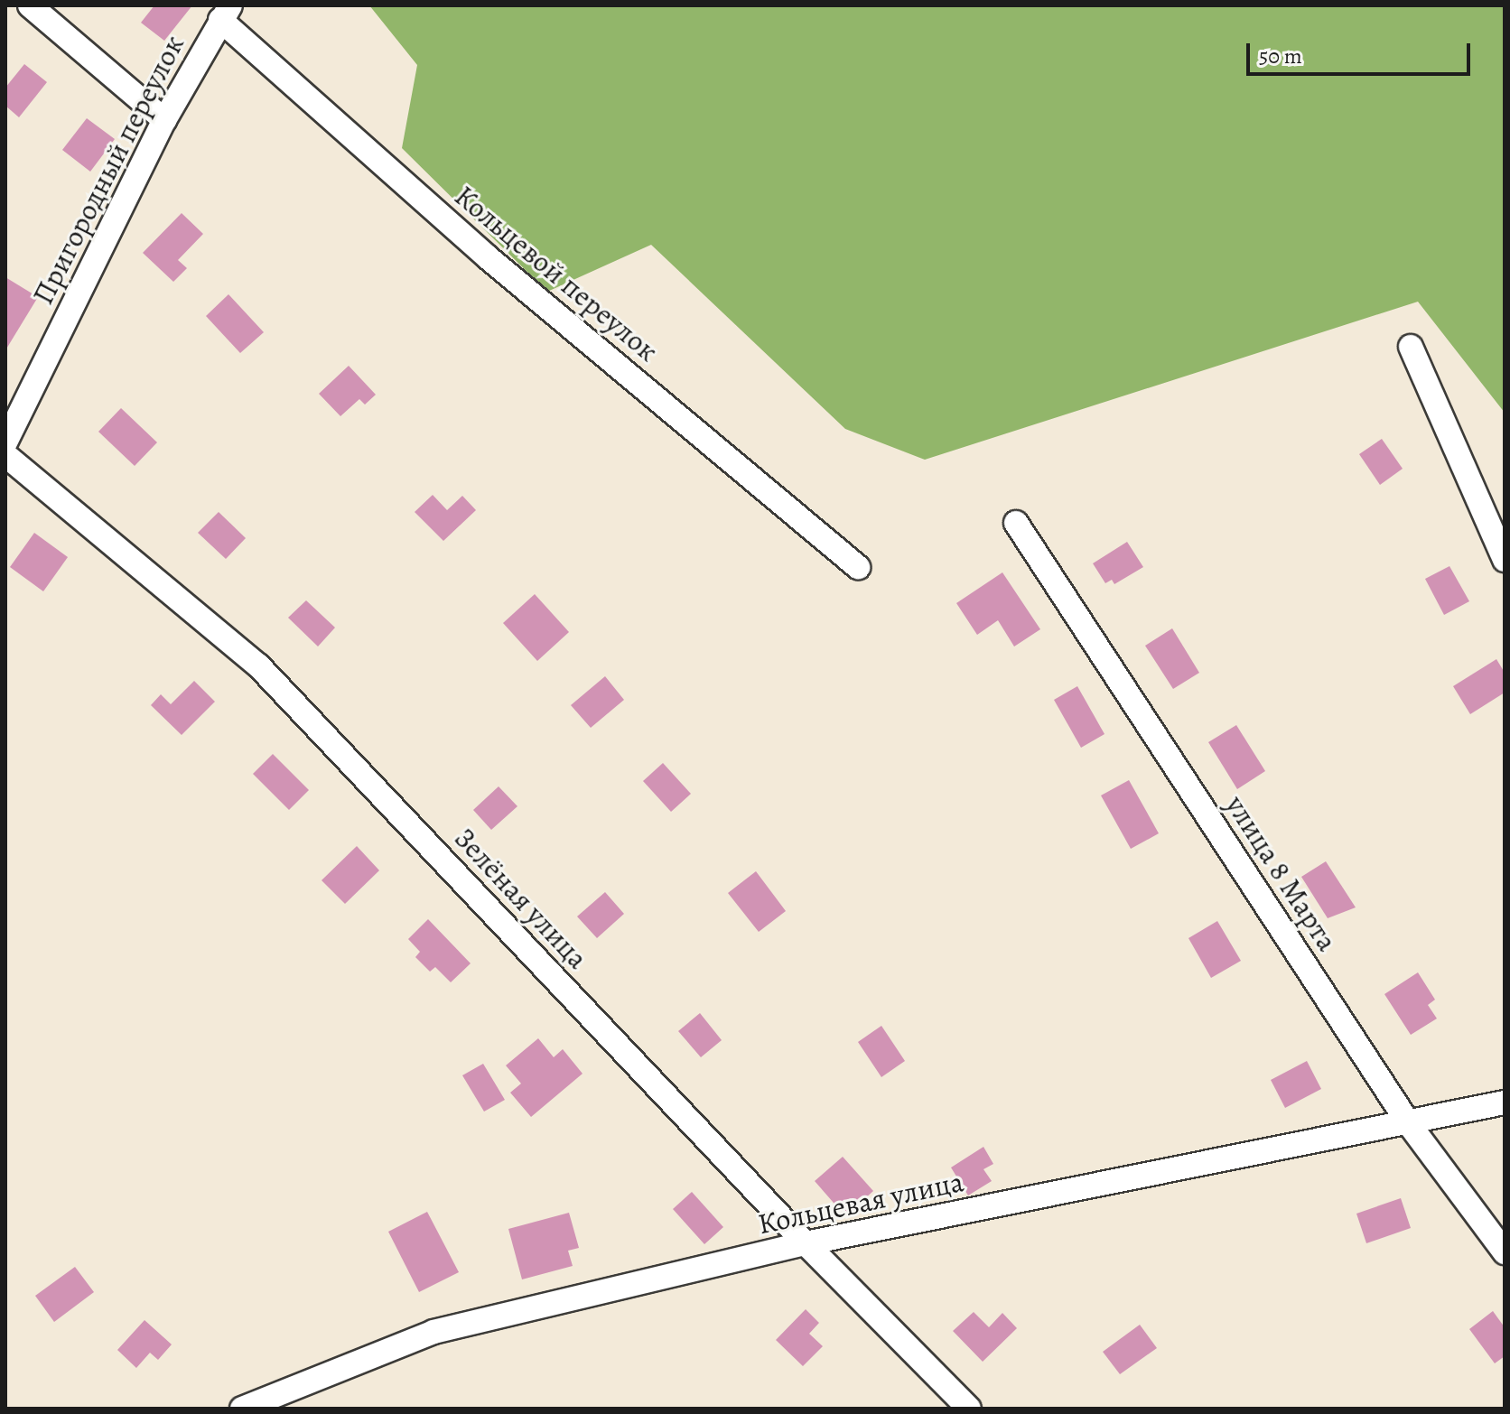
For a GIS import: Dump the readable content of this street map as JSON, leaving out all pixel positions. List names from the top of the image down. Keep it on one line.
{"streets":{"street":["Пригородный переулок","Кольцевой переулок","улица 8 Марта","Зелёная улица","Кольцевая улица"]},"crossings":[["Пригородный переулок","Кольцевой переулок"],["улица 8 Марта","Кольцевая улица"],["Зелёная улица","Кольцевая улица"]],"scale_bar":"50 m"}
